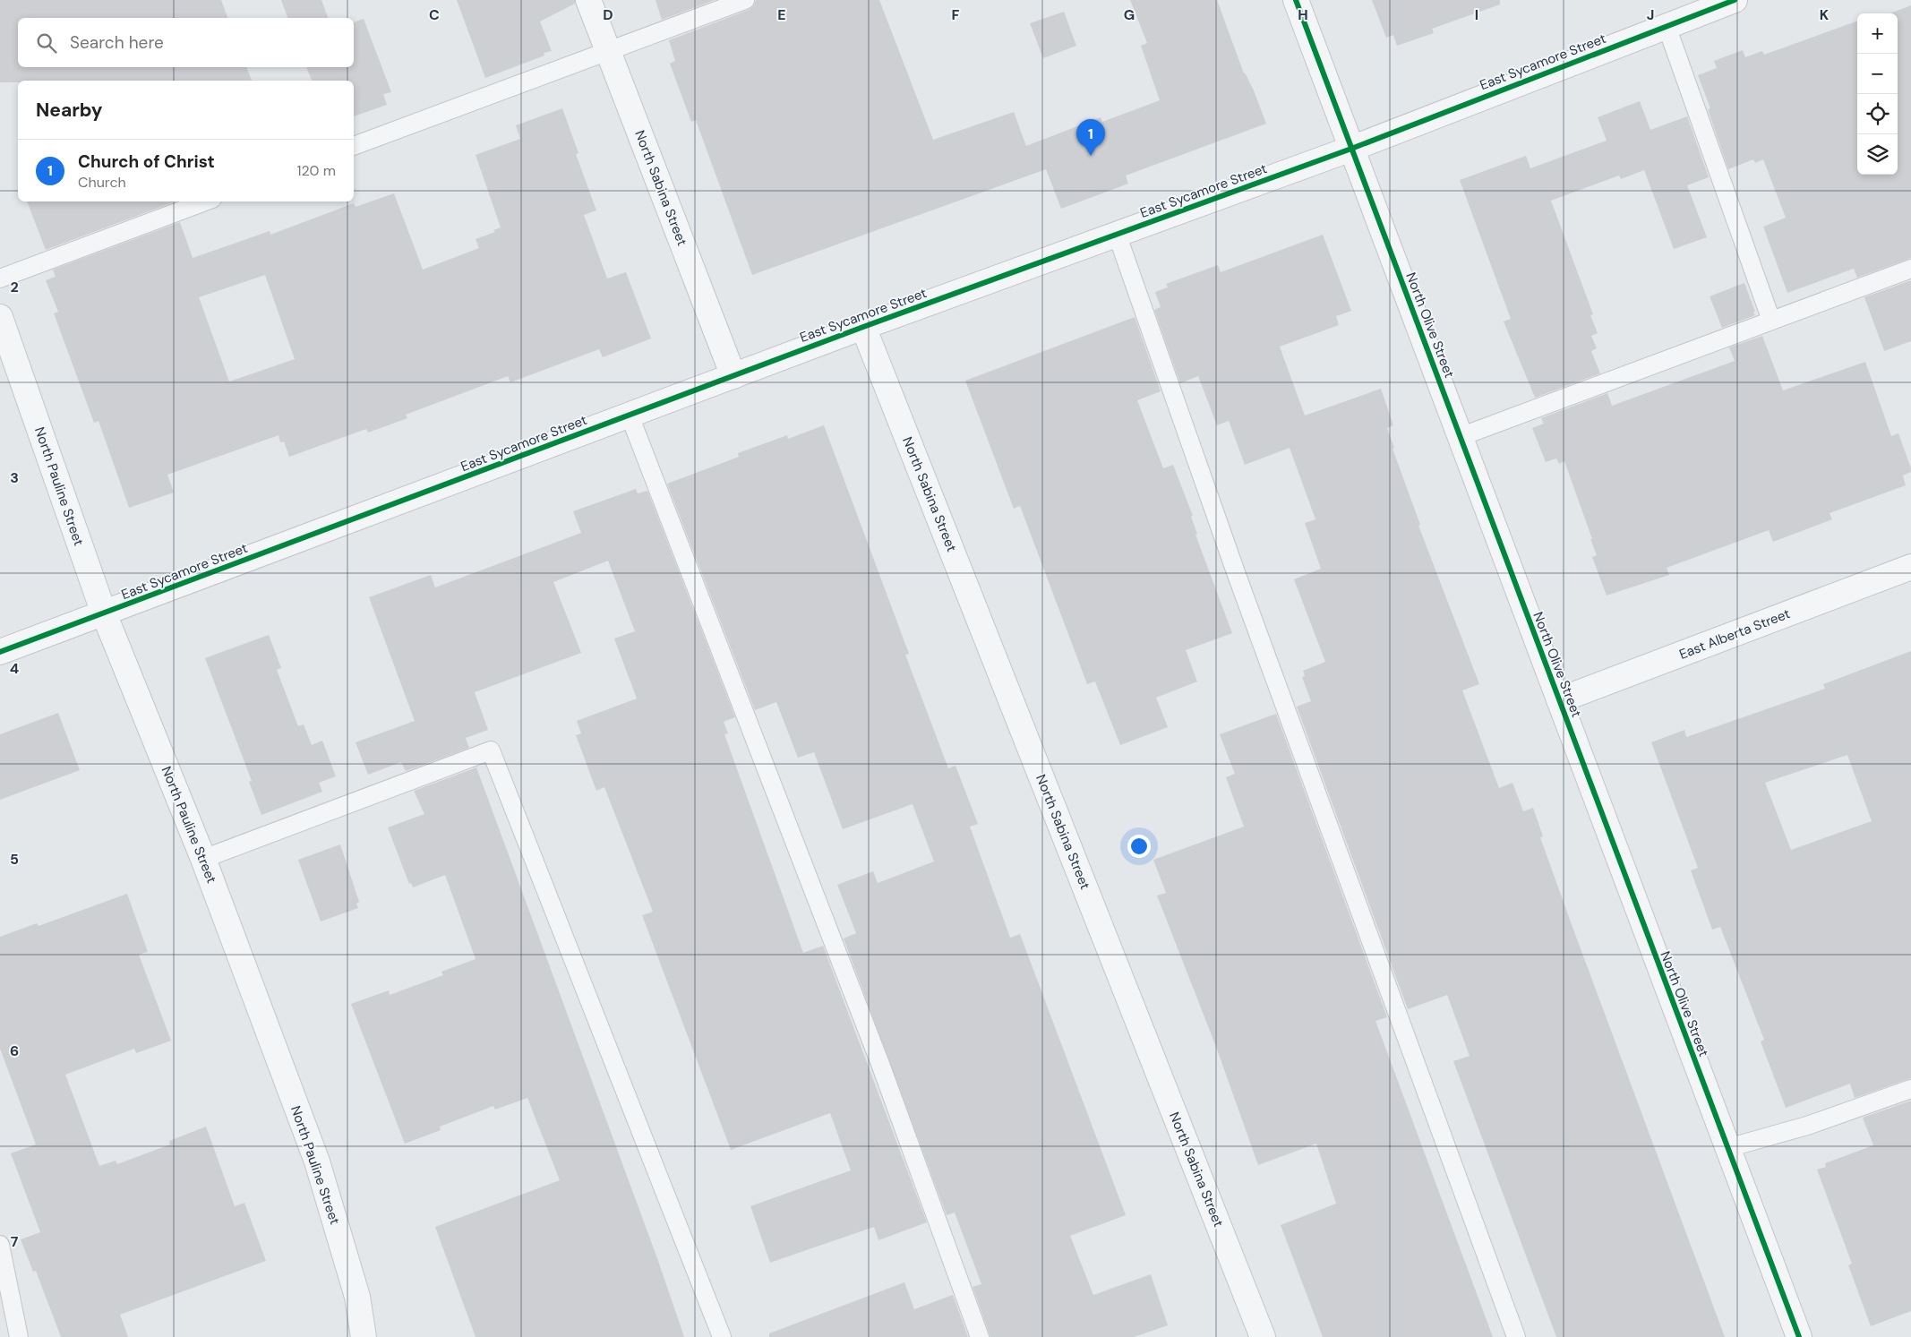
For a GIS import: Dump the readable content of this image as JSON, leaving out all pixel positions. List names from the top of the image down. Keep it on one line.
{"streets":{"street":["East Sycamore Street","North Sabina Street","North Olive Street","North Pauline Street","East Alberta Street"]},"crossings":[["East Sycamore Street","North Sabina Street"],["East Sycamore Street","North Olive Street"],["East Sycamore Street","North Pauline Street"],["North Olive Street","East Alberta Street"]],"page":{"map_buttons":["+","−"],"search":"Search here","heading":"Nearby","pins":"1","list":[{"mark":"1","name":"Church of Christ","note":"Church","value":"120 m"}]},"grid":{"columns":["C","D","E","F","G","H","I","J","K"],"rows":["2","3","4","5","6","7"]}}
